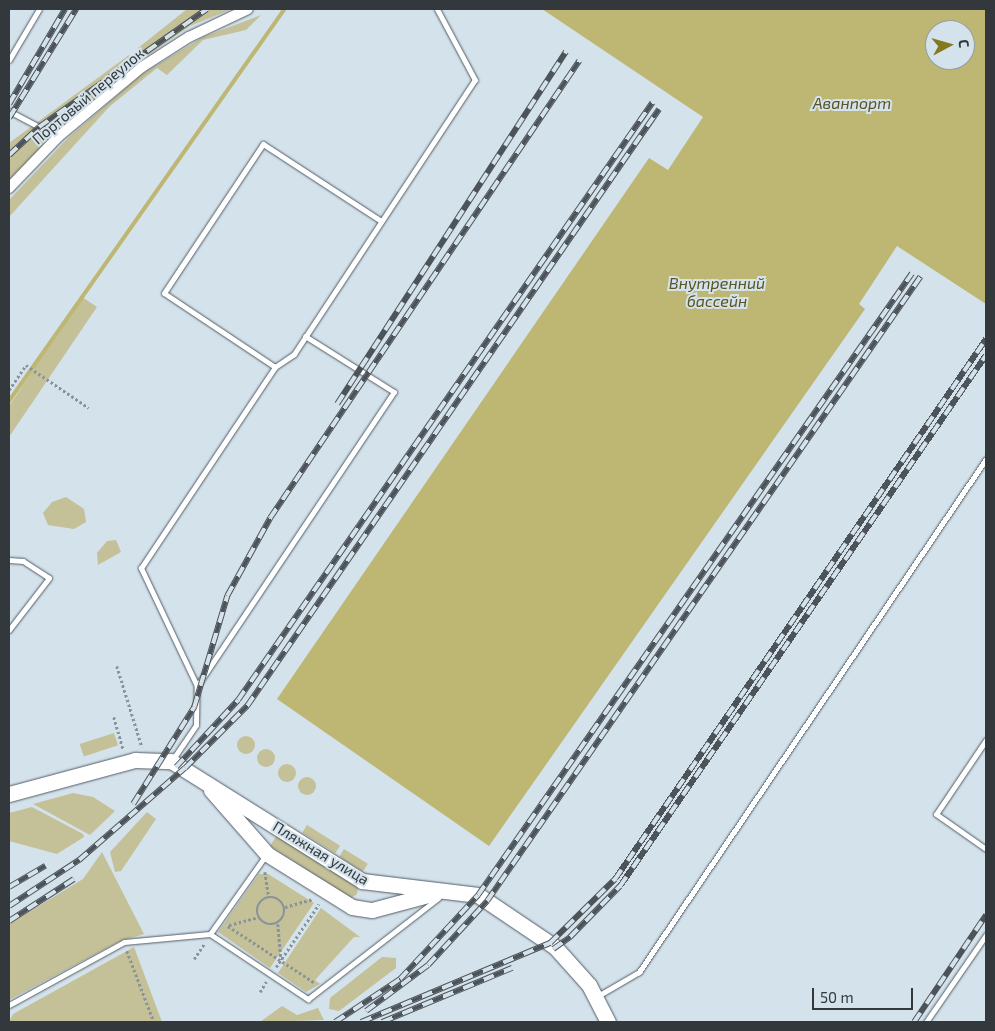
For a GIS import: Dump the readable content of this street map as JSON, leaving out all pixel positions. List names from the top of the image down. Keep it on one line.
{"streets":{"street":["Портовый переулок","Пляжная улица"]},"water":["Аванпорт","Внутренний бассейн"],"scale_bar":"50 m","north":"right"}
